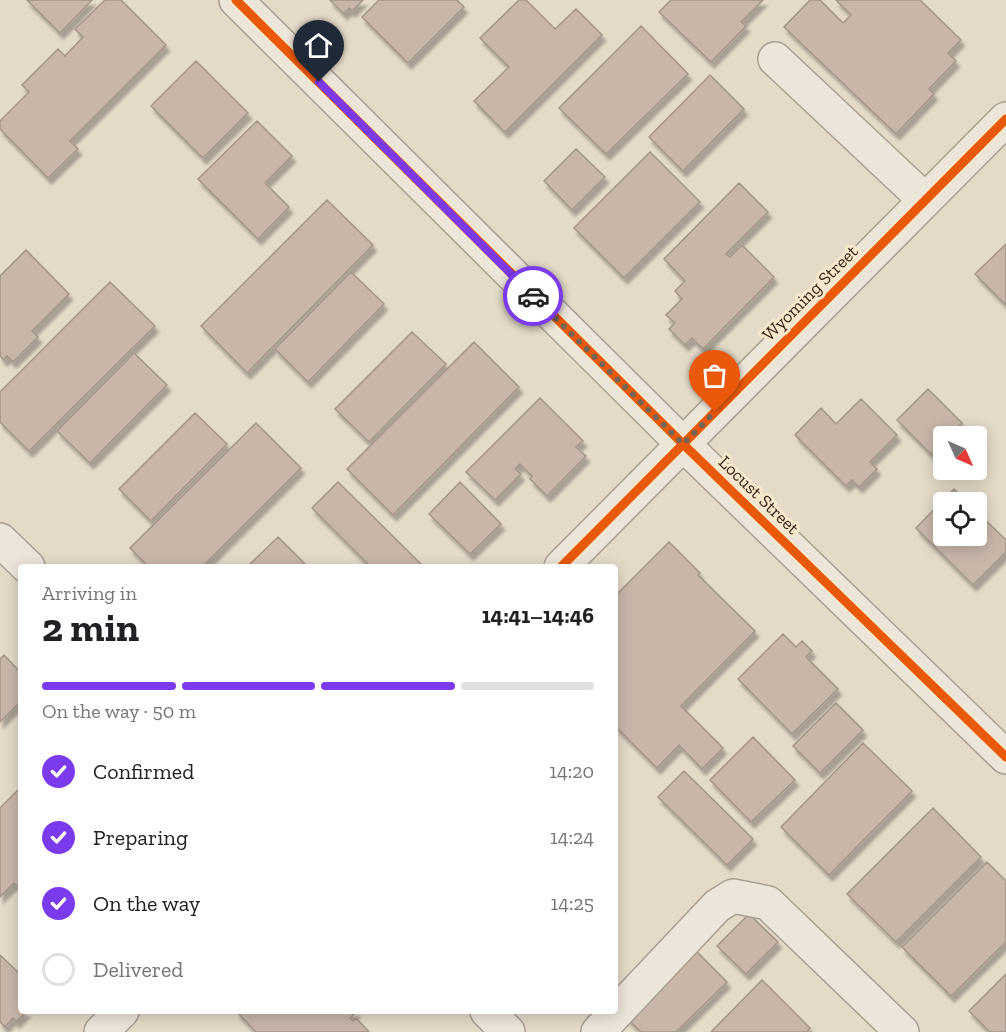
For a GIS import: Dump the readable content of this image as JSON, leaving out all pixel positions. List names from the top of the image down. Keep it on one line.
{"streets":{"street":["Wyoming Street","Locust Street"]},"crossings":[["Wyoming Street","Locust Street"]],"north":"bottom right","page":{"heading":["2 min","Arriving in","14:41–14:46"],"bar":"On the way · 50 m","list":[["Confirmed","14:20"],["Preparing","14:24"],["On the way","14:25"],"Delivered"]}}
